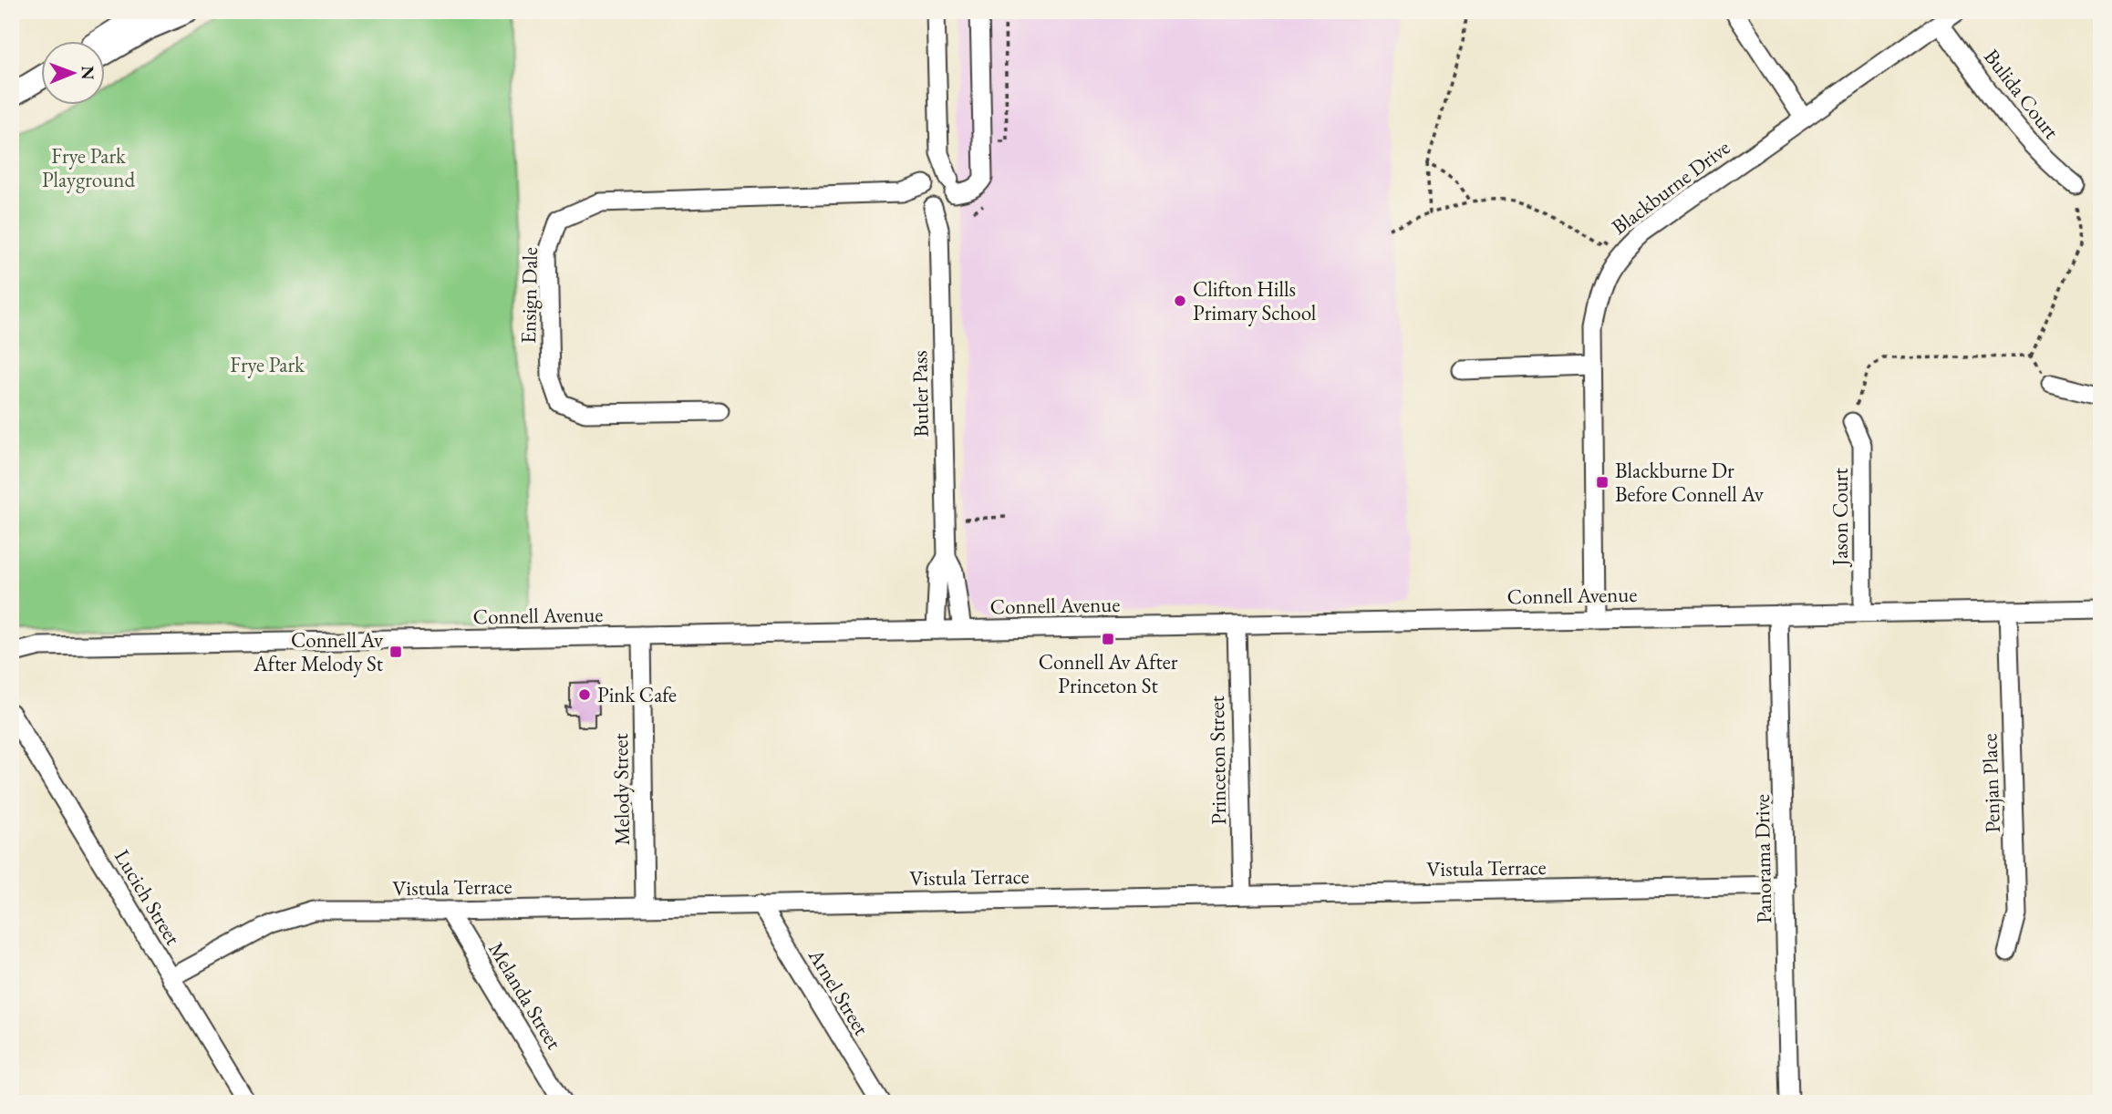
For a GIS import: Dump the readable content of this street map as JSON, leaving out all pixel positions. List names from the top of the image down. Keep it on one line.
{"streets":{"street":["Bulida Court","Blackburne Drive","Ensign Dale","Butler Pass","Jason Court","Connell Avenue","Princeton Street","Penjan Place","Melody Street","Panorama Drive","Vistula Terrace","Lucich Street","Arnel Street","Melanda Street"]},"crossings":[["Bulida Court","Blackburne Drive"],["Blackburne Drive","Connell Avenue"],["Ensign Dale","Butler Pass"],["Butler Pass","Connell Avenue"],["Jason Court","Connell Avenue"],["Connell Avenue","Princeton Street"],["Connell Avenue","Penjan Place"],["Connell Avenue","Melody Street"],["Connell Avenue","Panorama Drive"],["Princeton Street","Vistula Terrace"],["Melody Street","Vistula Terrace"],["Panorama Drive","Vistula Terrace"],["Vistula Terrace","Lucich Street"],["Vistula Terrace","Arnel Street"],["Vistula Terrace","Melanda Street"]],"parks":["Frye Park Playground","Frye Park"],"places":{"other":["Clifton Hills Primary School","Pink Cafe"],"transit":["Blackburne Dr Before Connell Av","Connell Av After Princeton St","Connell Av After Melody St"]},"north":"right"}
